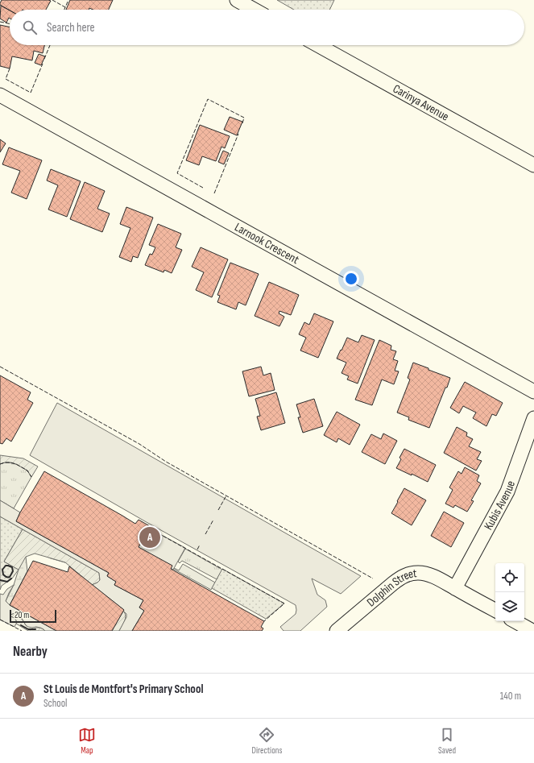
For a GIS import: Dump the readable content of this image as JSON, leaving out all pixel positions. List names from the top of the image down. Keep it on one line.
{"streets":{"street":["Carinya Avenue","Larnook Crescent","Kubis Avenue","Dolphin Street"]},"crossings":[["Kubis Avenue","Dolphin Street"]],"scale_bar":"20 m","page":{"search":"Search here","pins":"A","scale":"20 m","heading":"Nearby","list":[{"mark":"A","name":"St Louis de Montfort's Primary School","note":"School","value":"140 m"}],"nav":["Map","Directions","Saved"]}}
